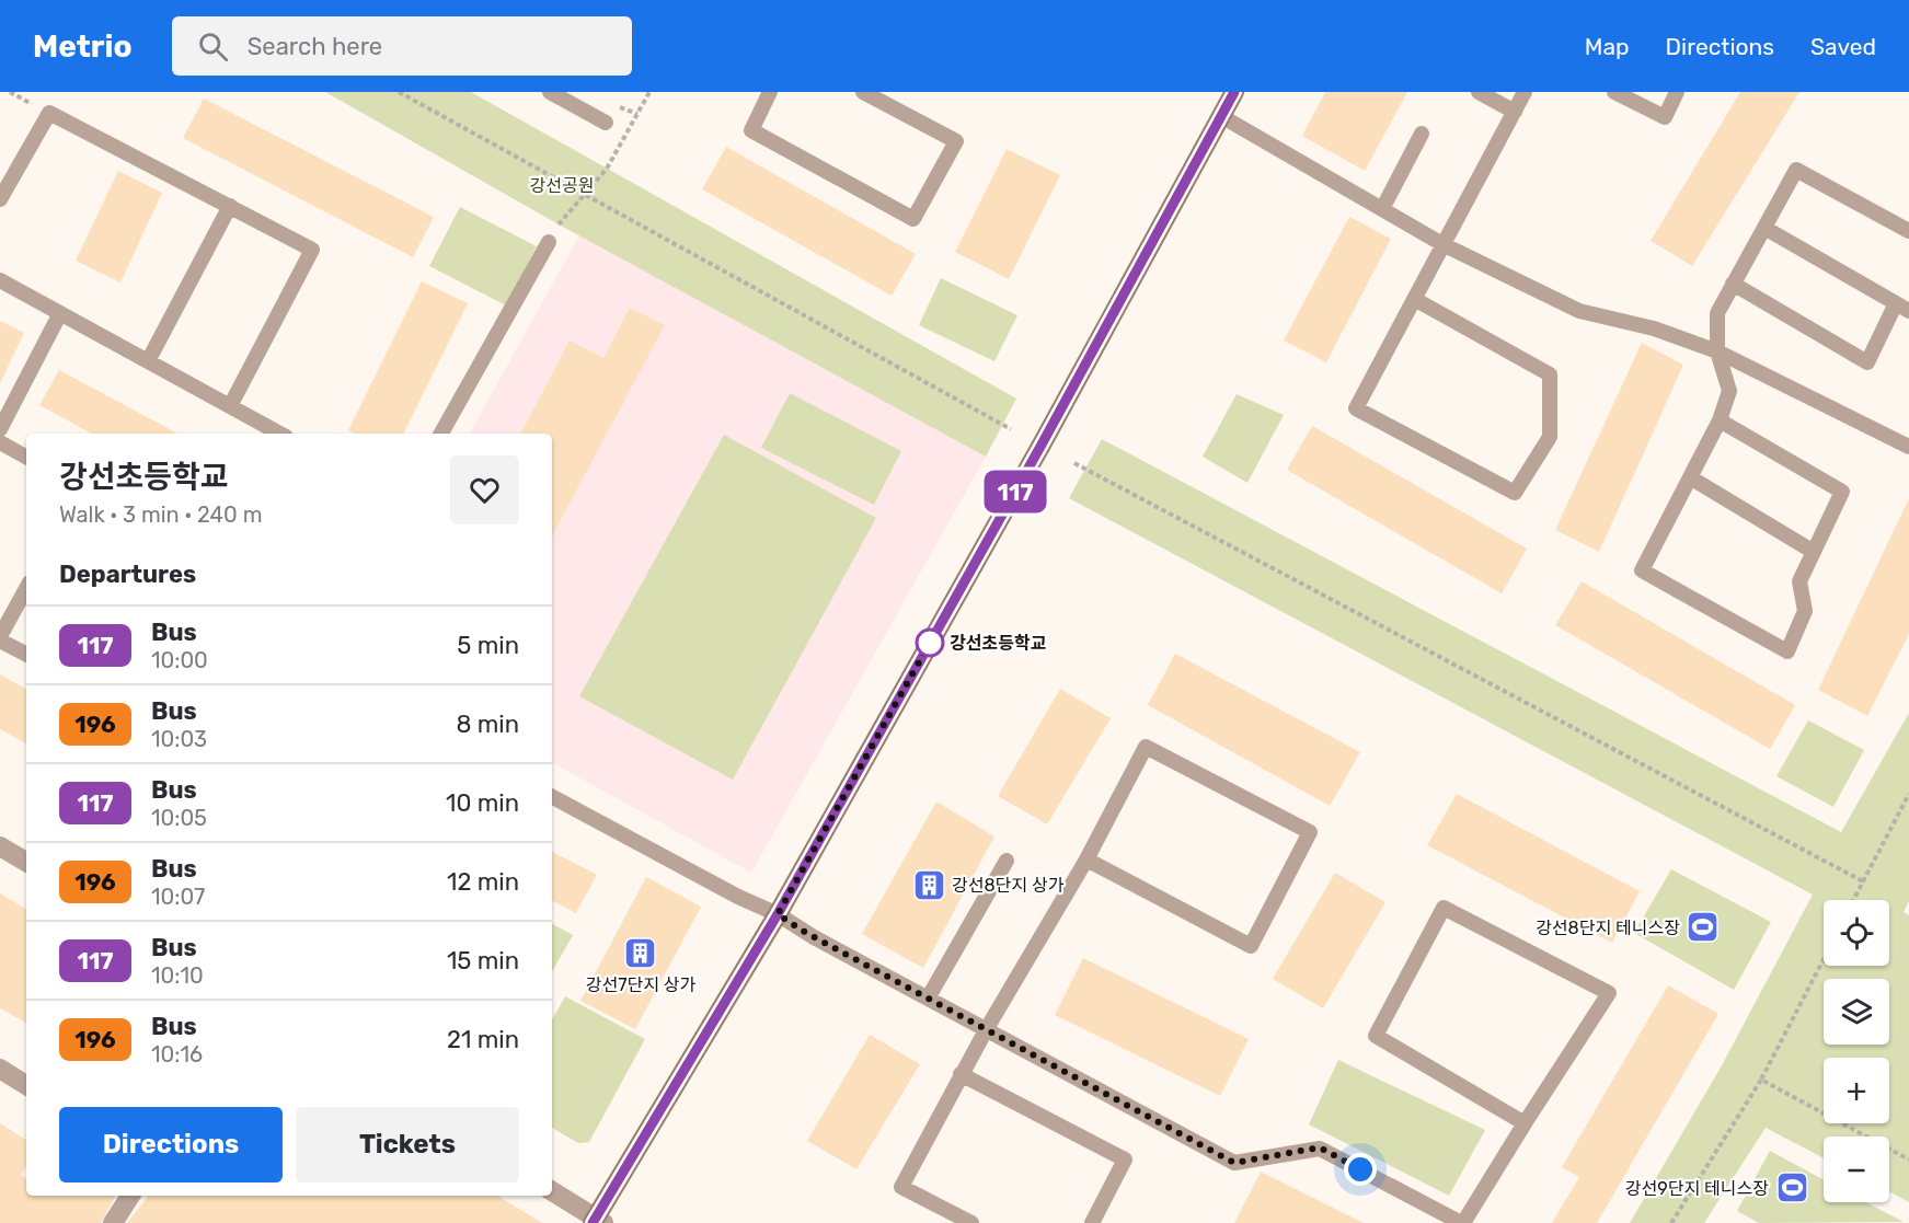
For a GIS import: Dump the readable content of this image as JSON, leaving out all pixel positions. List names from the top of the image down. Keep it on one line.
{"parks":["강선공원"],"places":{"other":["강선초등학교"],"building":["강선8단지 상가","강선7단지 상가"],"sports":["강선8단지 테니스장","강선9단지 테니스장"]},"lines":["bus line 117"],"page":{"header":"Metrio","search":"Search here","nav":["Map","Directions","Saved"],"on_map":"117","heading":[["강선초등학교","Walk · 3 min · 240 m"],"Departures"],"list":[{"mark":"117","name":"Bus","note":"10:00","value":"5 min"},{"mark":"196","name":"Bus","note":"10:03","value":"8 min"},{"mark":"117","name":"Bus","note":"10:05","value":"10 min"},{"mark":"196","name":"Bus","note":"10:07","value":"12 min"},{"mark":"117","name":"Bus","note":"10:10","value":"15 min"},{"mark":"196","name":"Bus","note":"10:16","value":"21 min"}],"map_buttons":["+","−"],"buttons":["Directions","Tickets"]}}
